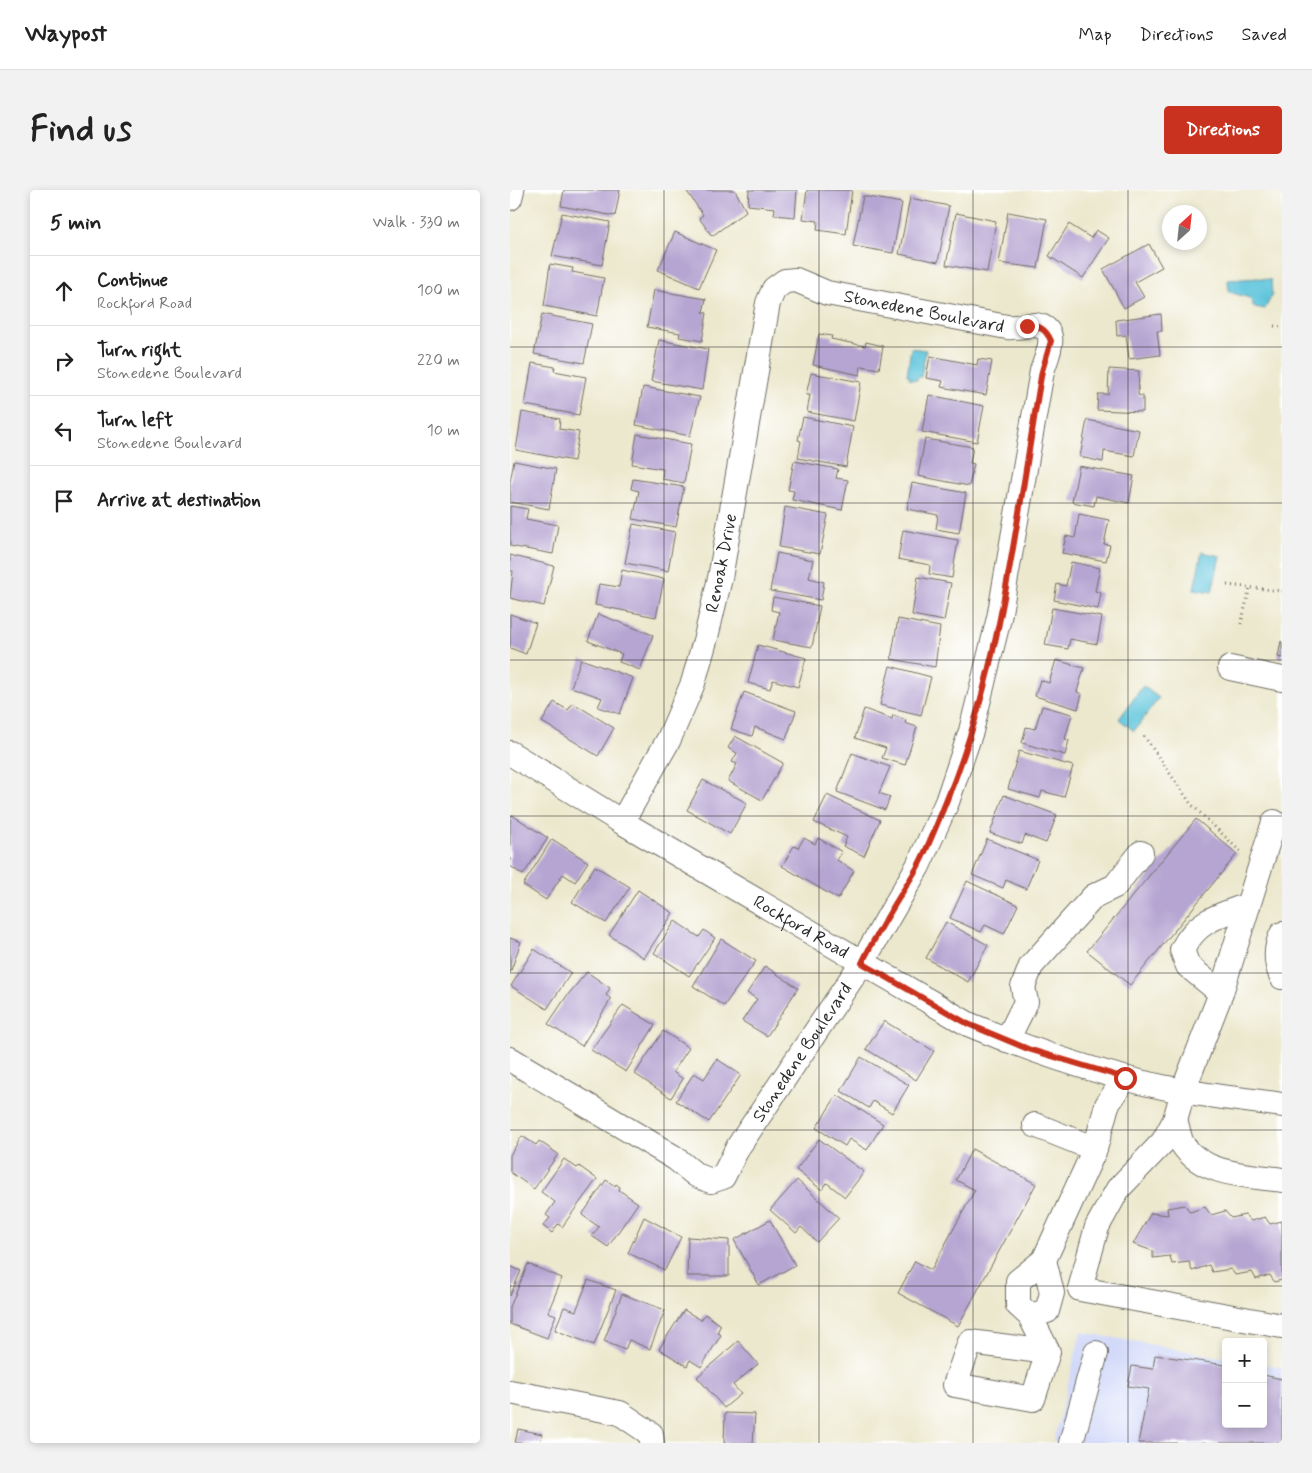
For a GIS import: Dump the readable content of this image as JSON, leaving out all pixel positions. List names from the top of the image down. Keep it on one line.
{"streets":{"street":["Stonedene Boulevard","Renoak Drive","Rockford Road"]},"crossings":[["Stonedene Boulevard","Renoak Drive"],["Stonedene Boulevard","Rockford Road"],["Renoak Drive","Rockford Road"]],"north":"top right","page":{"header":"Waypost","nav":["Map","Directions","Saved"],"buttons":"Directions","title":"Find us","heading":["5 min","Walk · 330 m"],"list":[["Continue","Rockford Road","100 m"],["Turn right","Stonedene Boulevard","220 m"],["Turn left","Stonedene Boulevard","10 m"],"Arrive at destination"],"map_buttons":["+","−"]}}
